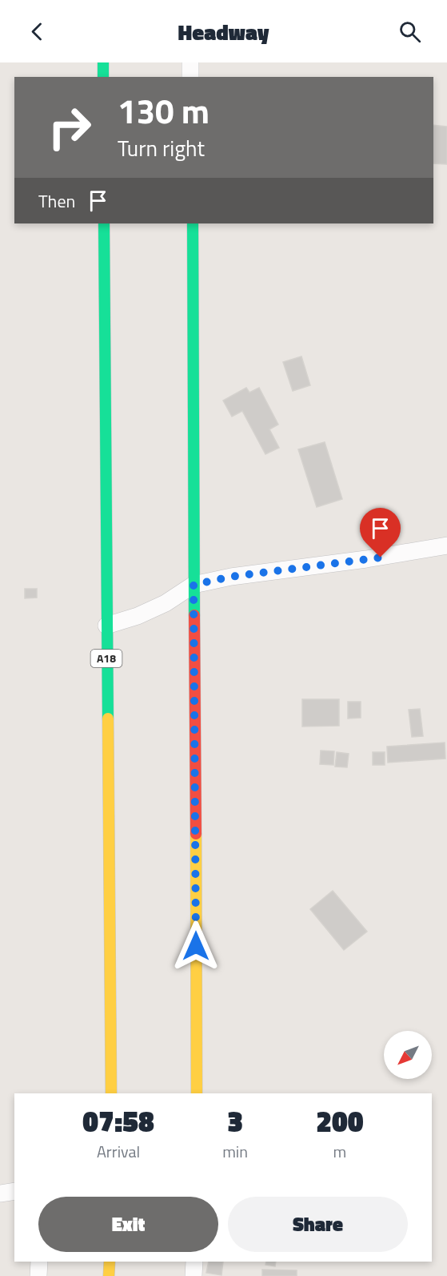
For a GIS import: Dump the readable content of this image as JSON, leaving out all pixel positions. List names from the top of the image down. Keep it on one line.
{"streets":{"main road":["A18"]},"north":"bottom left","page":{"header":"Headway","turn":["130 m","Turn right"],"then":"Then","eta":["07:58","Arrival","3","min","200","m"],"buttons":["Exit","Share"]}}
